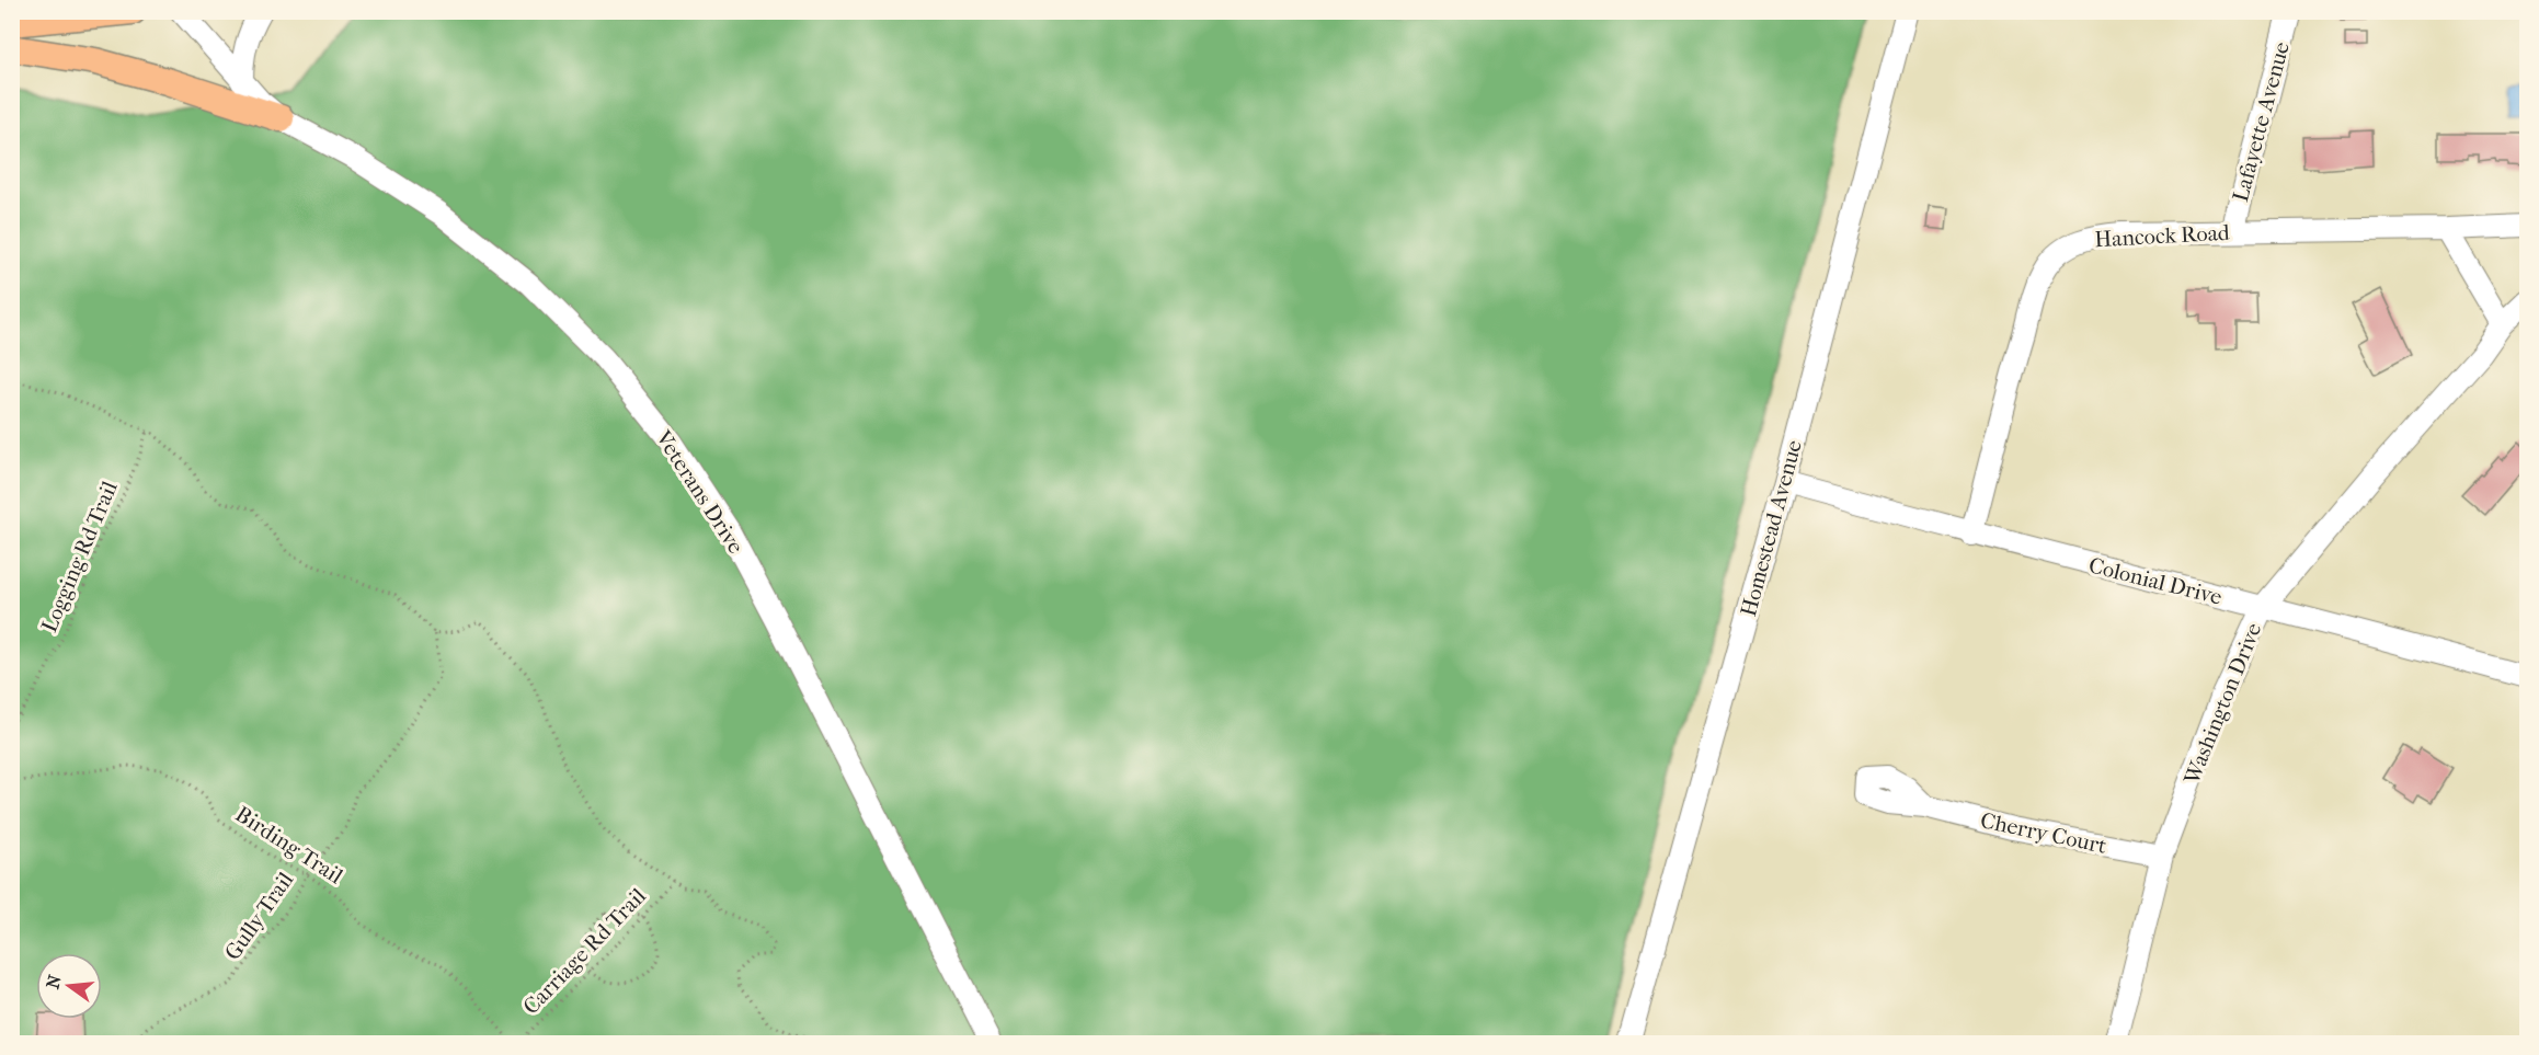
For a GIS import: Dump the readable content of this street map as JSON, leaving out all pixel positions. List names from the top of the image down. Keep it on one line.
{"streets":{"street":["Lafayette Avenue","Hancock Road","Veterans Drive","Homestead Avenue","Colonial Drive","Washington Drive","Cherry Court"],"path":["Logging Rd Trail","Birding Trail","Gully Trail","Carriage Rd Trail"]},"crossings":[["Lafayette Avenue","Hancock Road"],["Hancock Road","Colonial Drive"],["Homestead Avenue","Colonial Drive"],["Colonial Drive","Washington Drive"],["Washington Drive","Cherry Court"],["Birding Trail","Gully Trail"]],"north":"left"}
